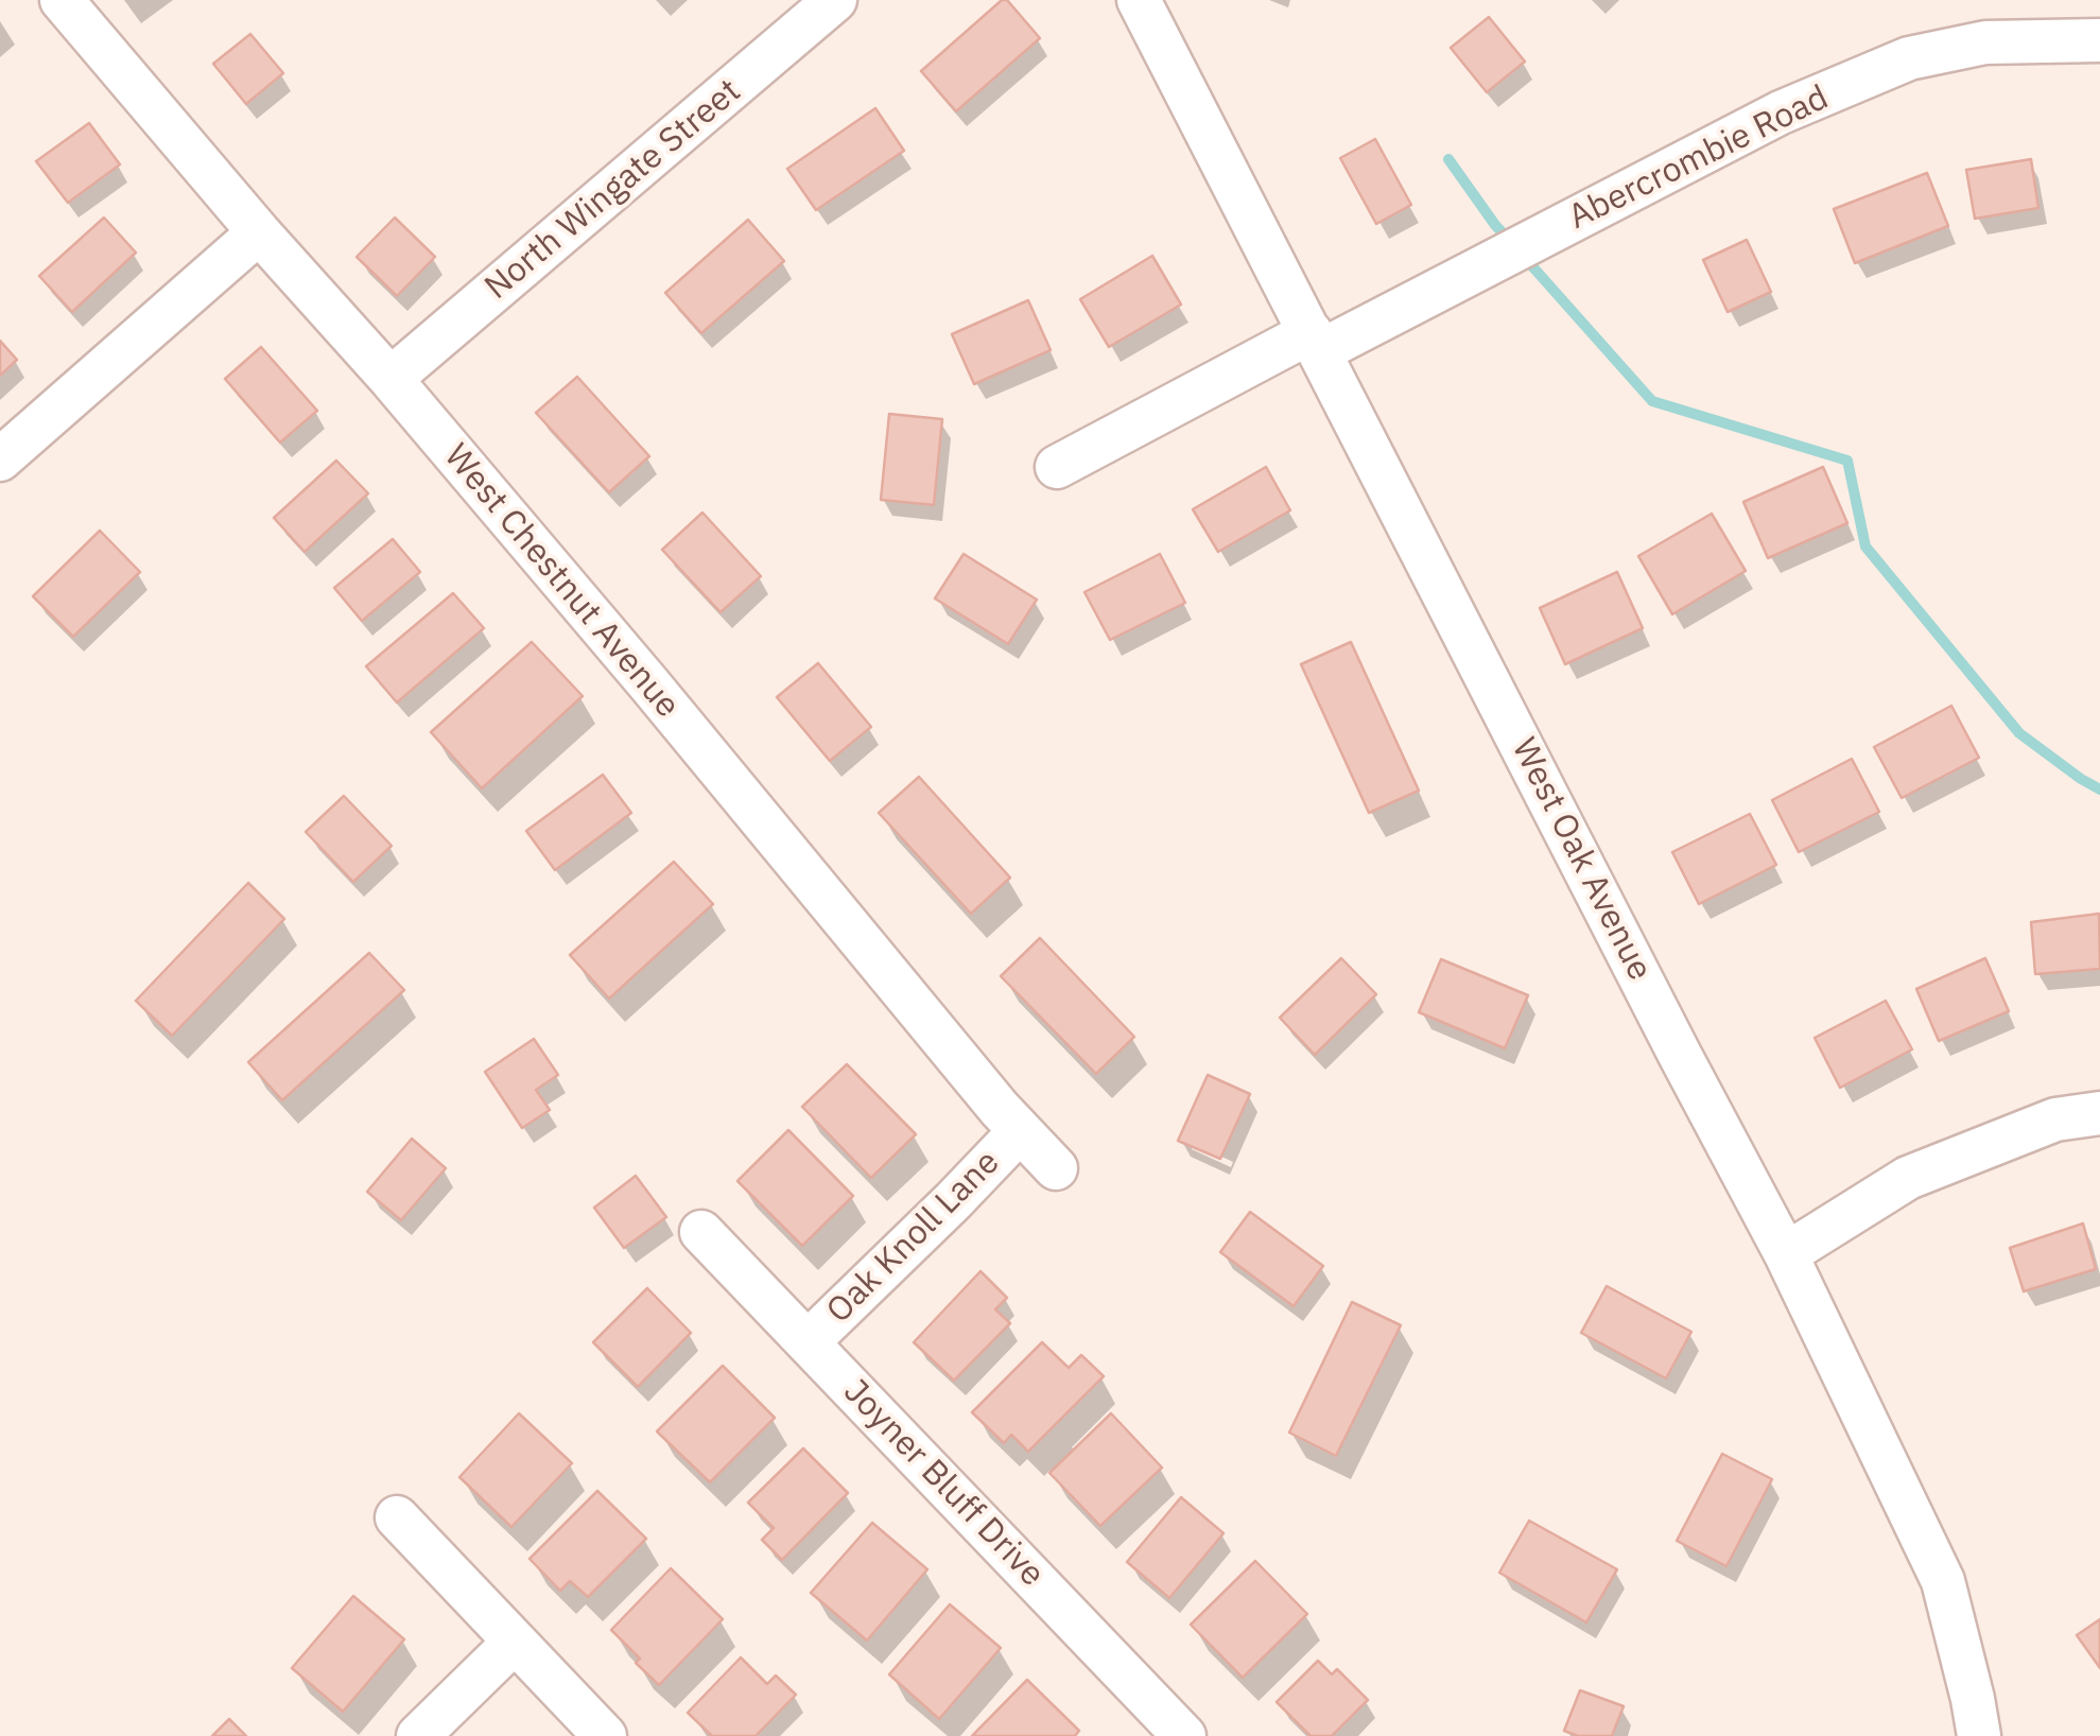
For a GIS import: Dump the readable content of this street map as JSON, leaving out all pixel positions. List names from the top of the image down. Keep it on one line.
{"streets":{"street":["Abercrombie Road","North Wingate Street","West Chestnut Avenue","West Oak Avenue","Oak Knoll Lane","Joyner Bluff Drive"]},"crossings":[["Abercrombie Road","West Oak Avenue"],["North Wingate Street","West Chestnut Avenue"],["West Chestnut Avenue","Oak Knoll Lane"],["Oak Knoll Lane","Joyner Bluff Drive"]]}
